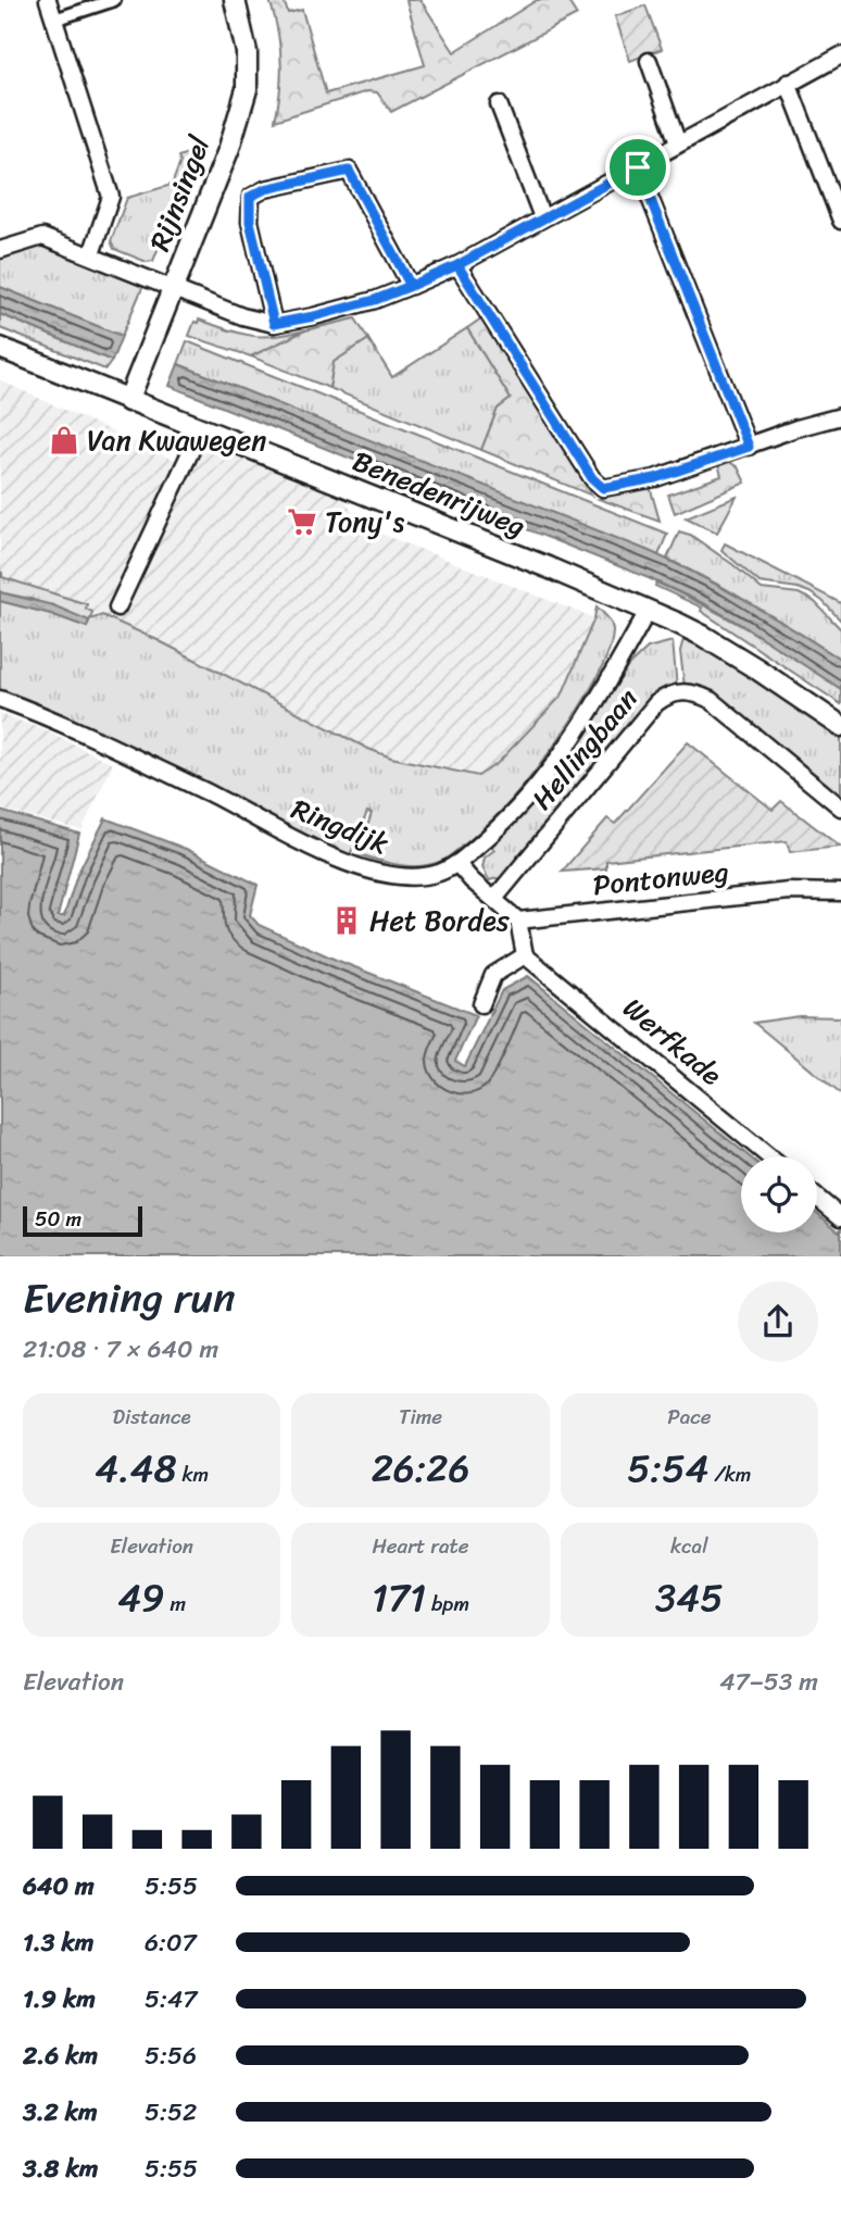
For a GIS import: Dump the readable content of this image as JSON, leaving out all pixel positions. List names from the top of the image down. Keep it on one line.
{"streets":{"street":["Rijnsingel","Benedenrijweg","Hellingbaan","Ringdijk","Pontonweg","Werfkade"]},"crossings":[["Rijnsingel","Benedenrijweg"],["Benedenrijweg","Ringdijk"]],"places":{"shop":["Van Kwawegen"],"supermarket":["Tony's"],"building":["Het Bordes"]},"scale_bar":"50 m","page":{"scale":"50 m","heading":["Evening run","21:08 · 7 × 640 m"],"stats":[["Distance","4.48 km"],["Time","26:26"],["Pace","5:54 /km"],["Elevation","49 m"],["Heart rate","171 bpm"],["kcal","345"]],"chart":["Elevation","47–53 m"],"list":[{"name":"640 m","note":"5:55"},{"name":"1.3 km","note":"6:07"},{"name":"1.9 km","note":"5:47"},{"name":"2.6 km","note":"5:56"},{"name":"3.2 km","note":"5:52"},{"name":"3.8 km","note":"5:55"}]}}
